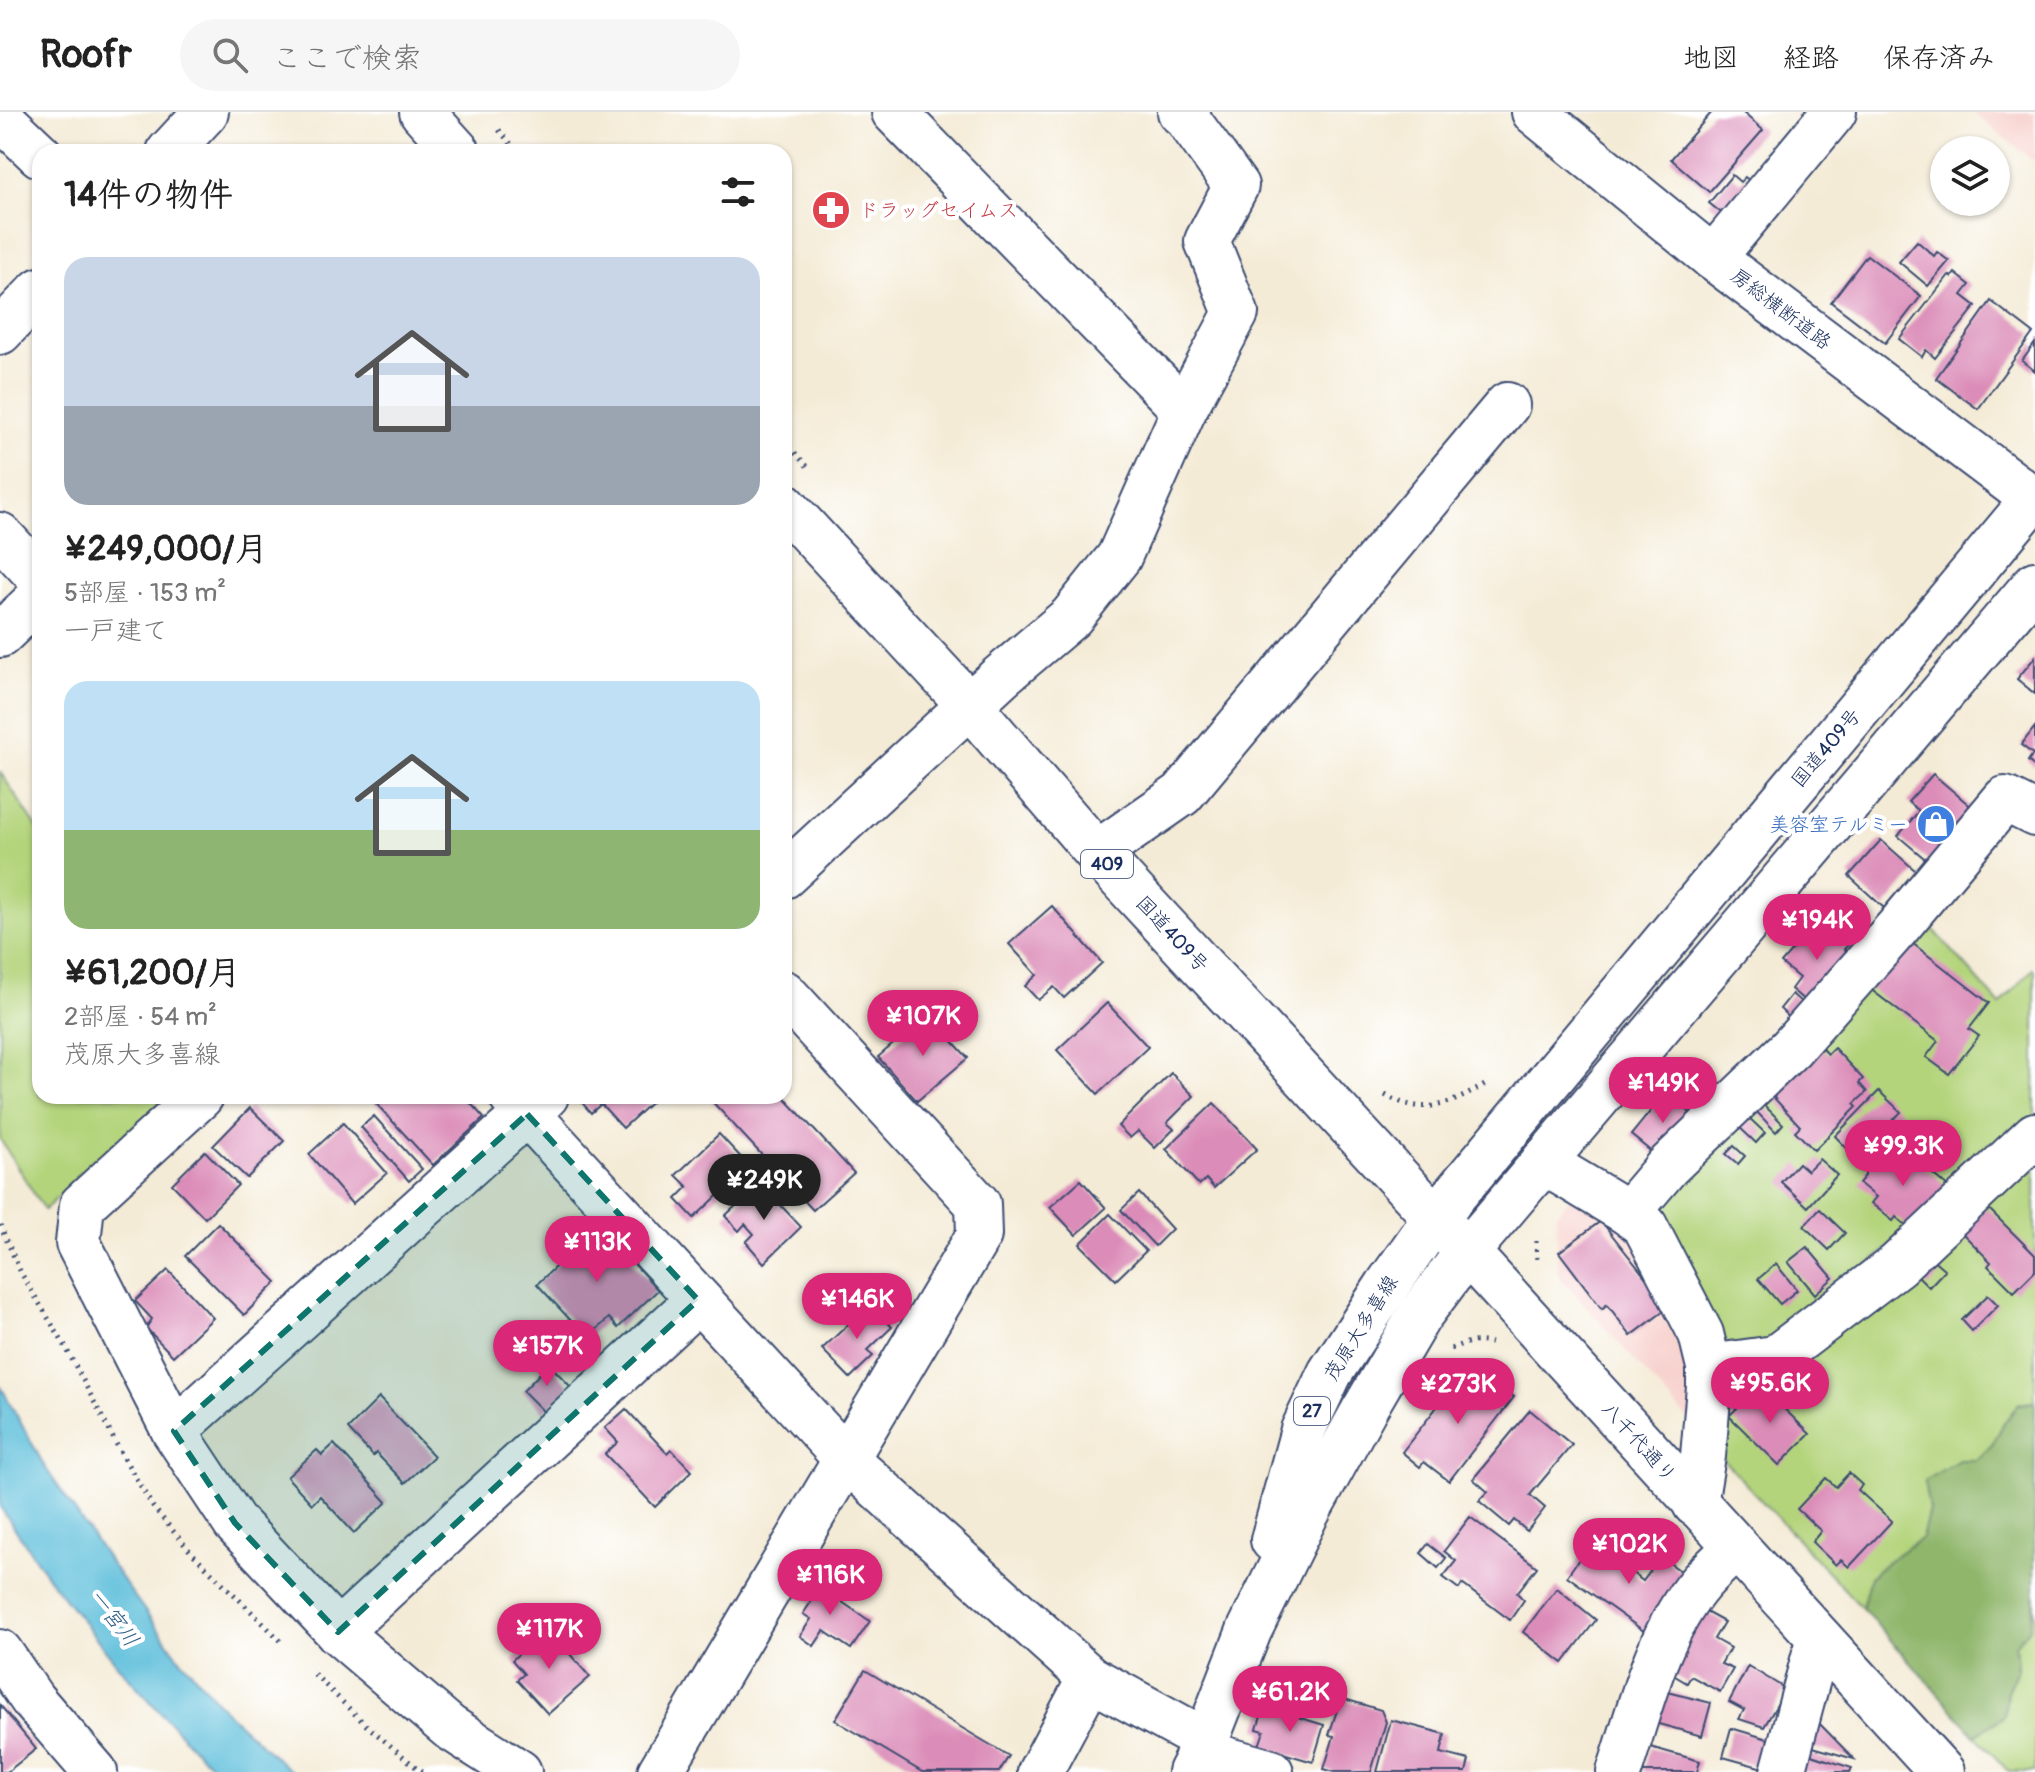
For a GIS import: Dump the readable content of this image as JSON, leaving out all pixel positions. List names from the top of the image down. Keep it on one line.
{"streets":{"main road":["房総横断道路","国道409号","409","茂原大多喜線","27","八千代通り"]},"crossings":[["房総横断道路","国道409号"],["国道409号","茂原大多喜線"],["国道409号","八千代通り"],["茂原大多喜線","八千代通り"]],"water":["一宮川"],"places":{"pharmacy":["ドラッグセイムス"],"shop":["美容室テルミー"]},"page":{"header":"Roofr","search":"ここで検索","nav":["地図","経路","保存済み"],"heading":"14件の物件","list":[{"name":"¥249,000/月","note":"5部屋 · 153 m² · 一戸建て"},{"name":"¥61,200/月","note":"2部屋 · 54 m² · 茂原大多喜線"}],"price":["¥194K","¥107K","¥149K","¥99.3K","¥249K","¥113K","¥146K","¥157K","¥95.6K","¥273K","¥102K","¥116K","¥117K","¥61.2K"]}}
